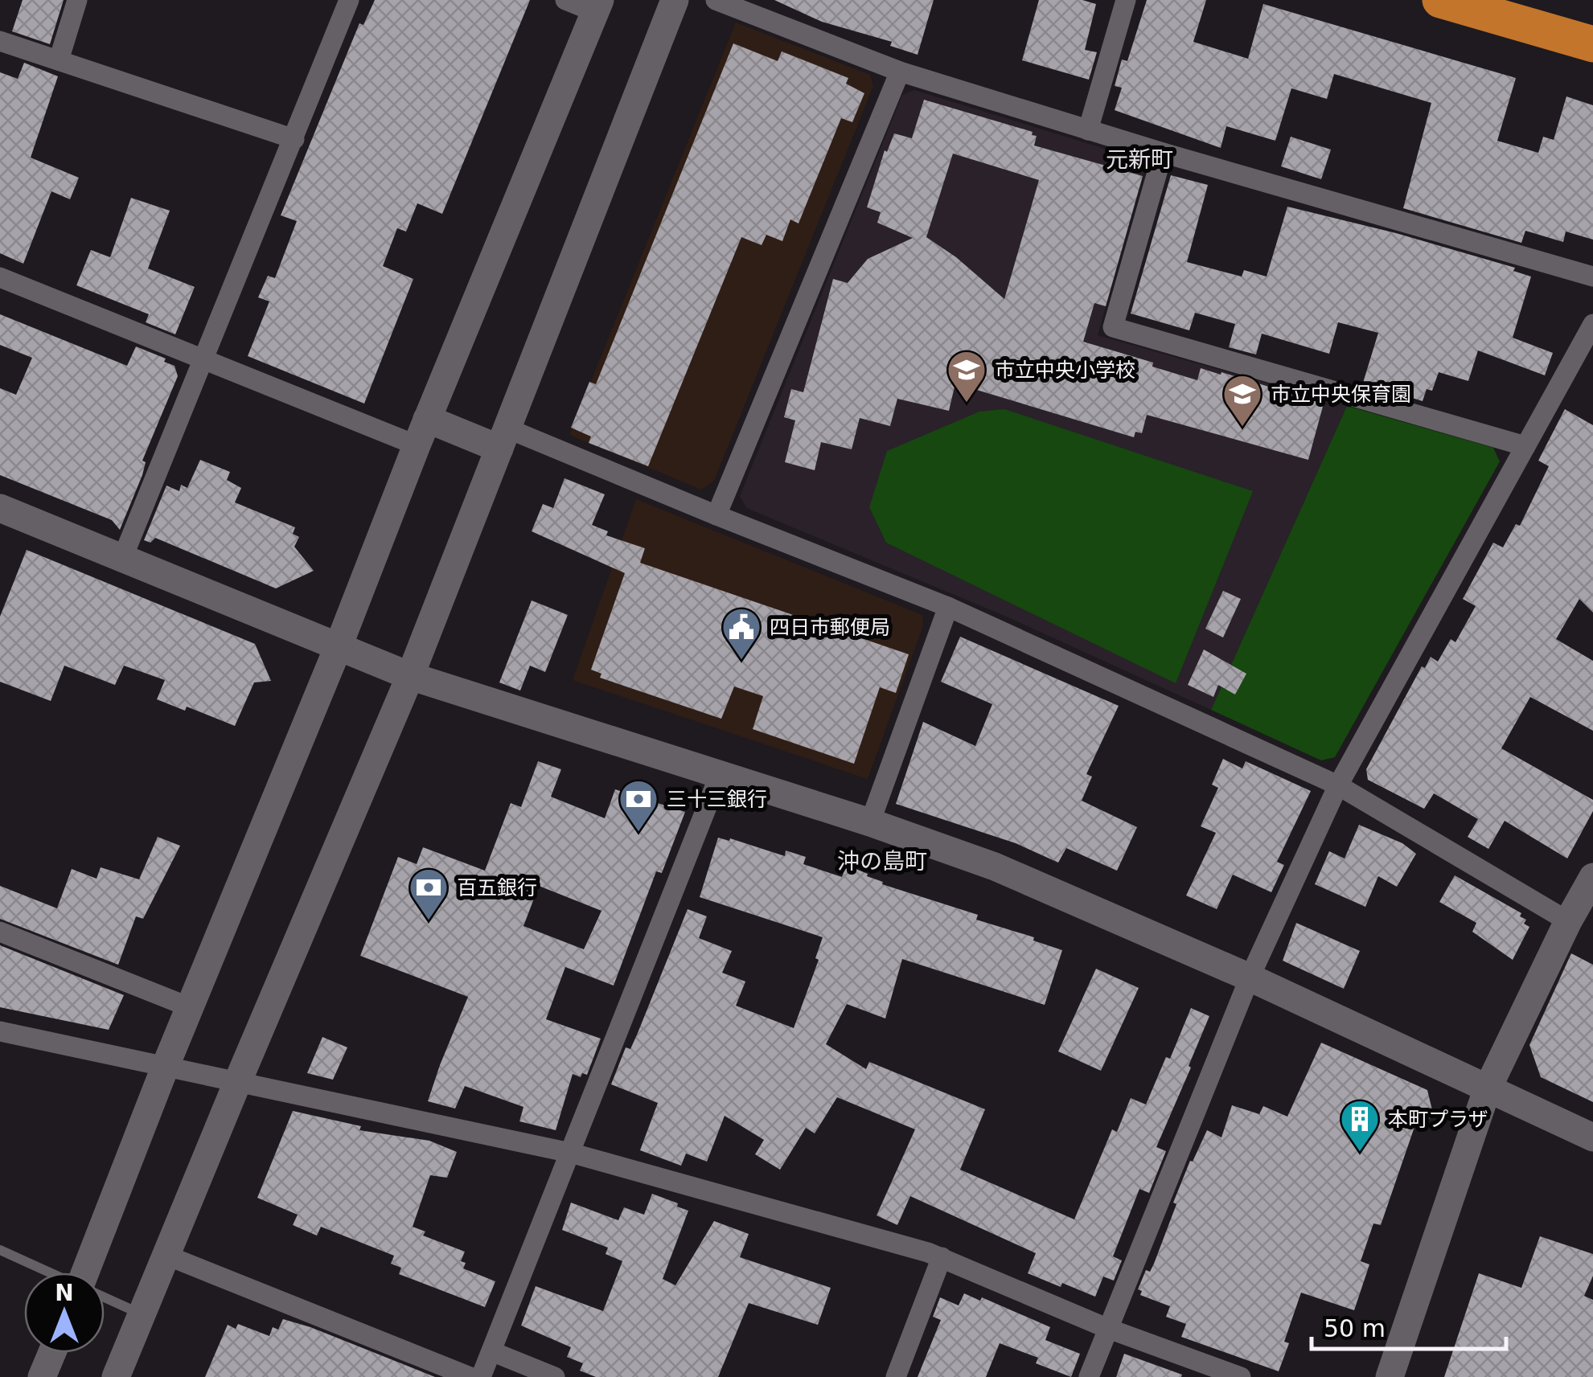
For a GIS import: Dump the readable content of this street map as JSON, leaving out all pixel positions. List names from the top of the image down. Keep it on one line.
{"districts":["元新町","沖の島町"],"places":{"school or university":["市立中央小学校","市立中央保育園"],"public building":["四日市郵便局"],"bank":["三十三銀行","百五銀行"],"building":["本町プラザ"]},"scale_bar":"50 m","north":"top"}
